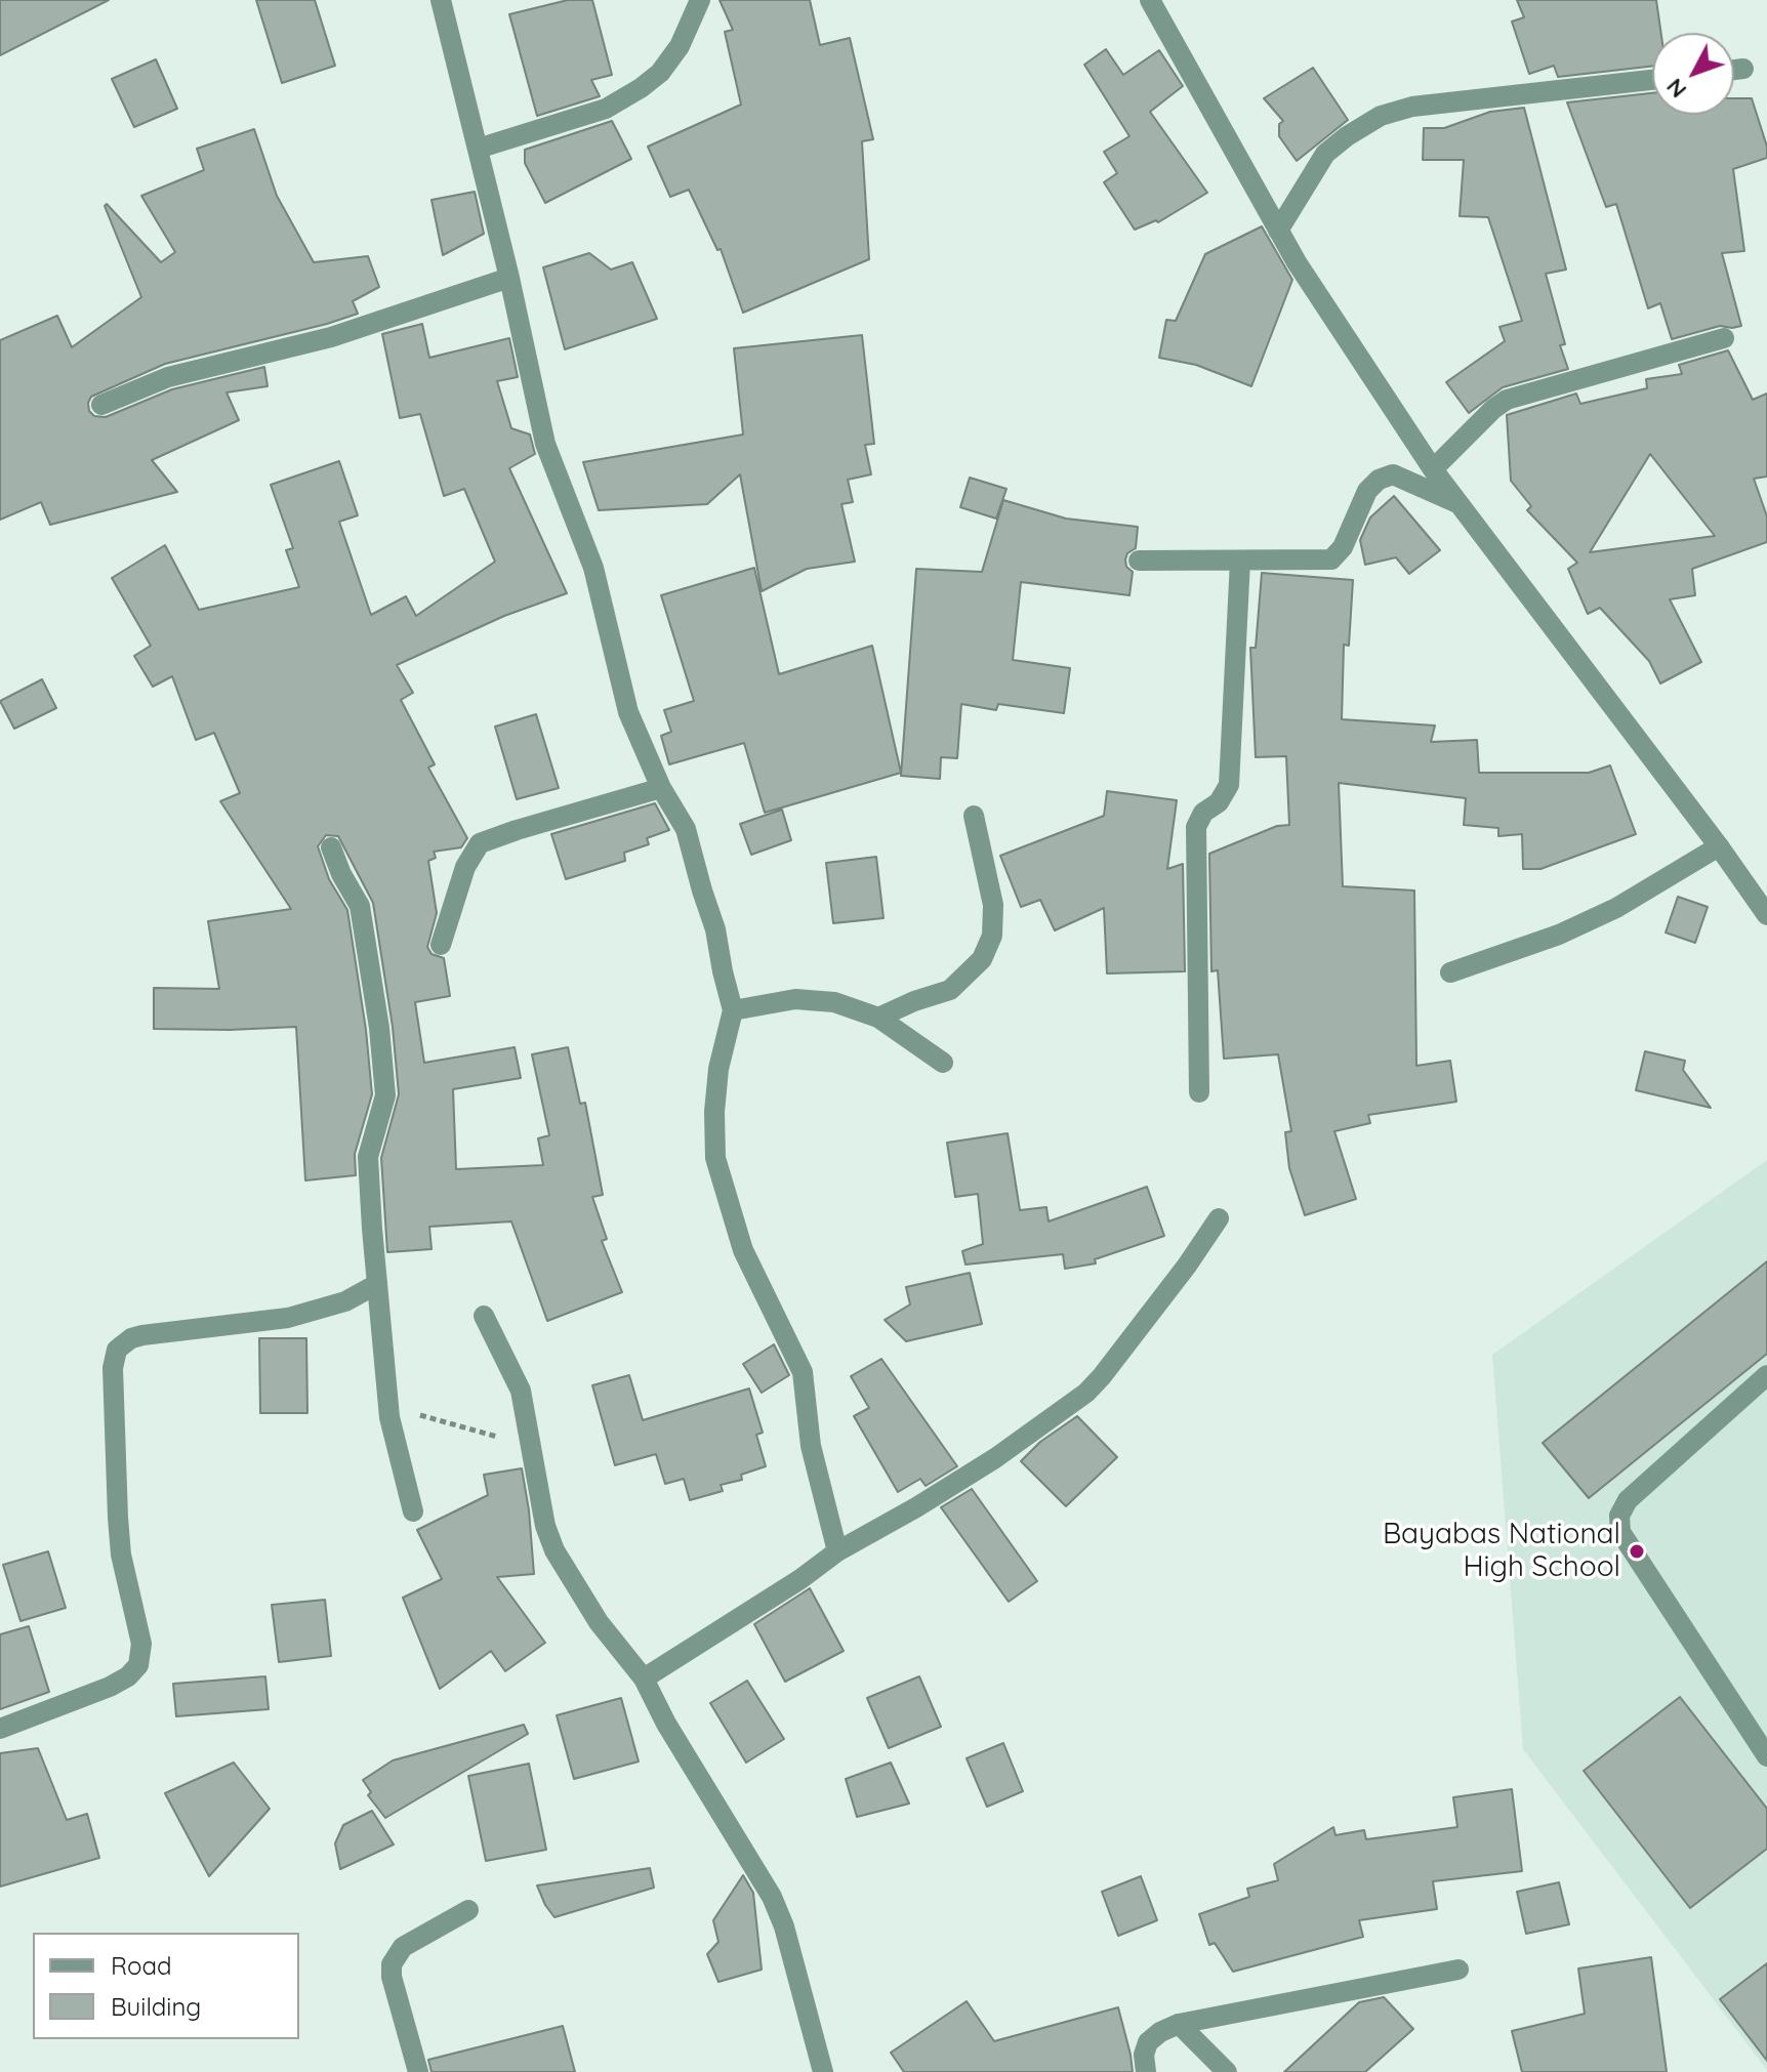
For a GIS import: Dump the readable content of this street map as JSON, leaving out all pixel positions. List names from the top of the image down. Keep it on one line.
{"places":["Bayabas National High School"],"legend":["Road","Building"],"north":"bottom left"}
